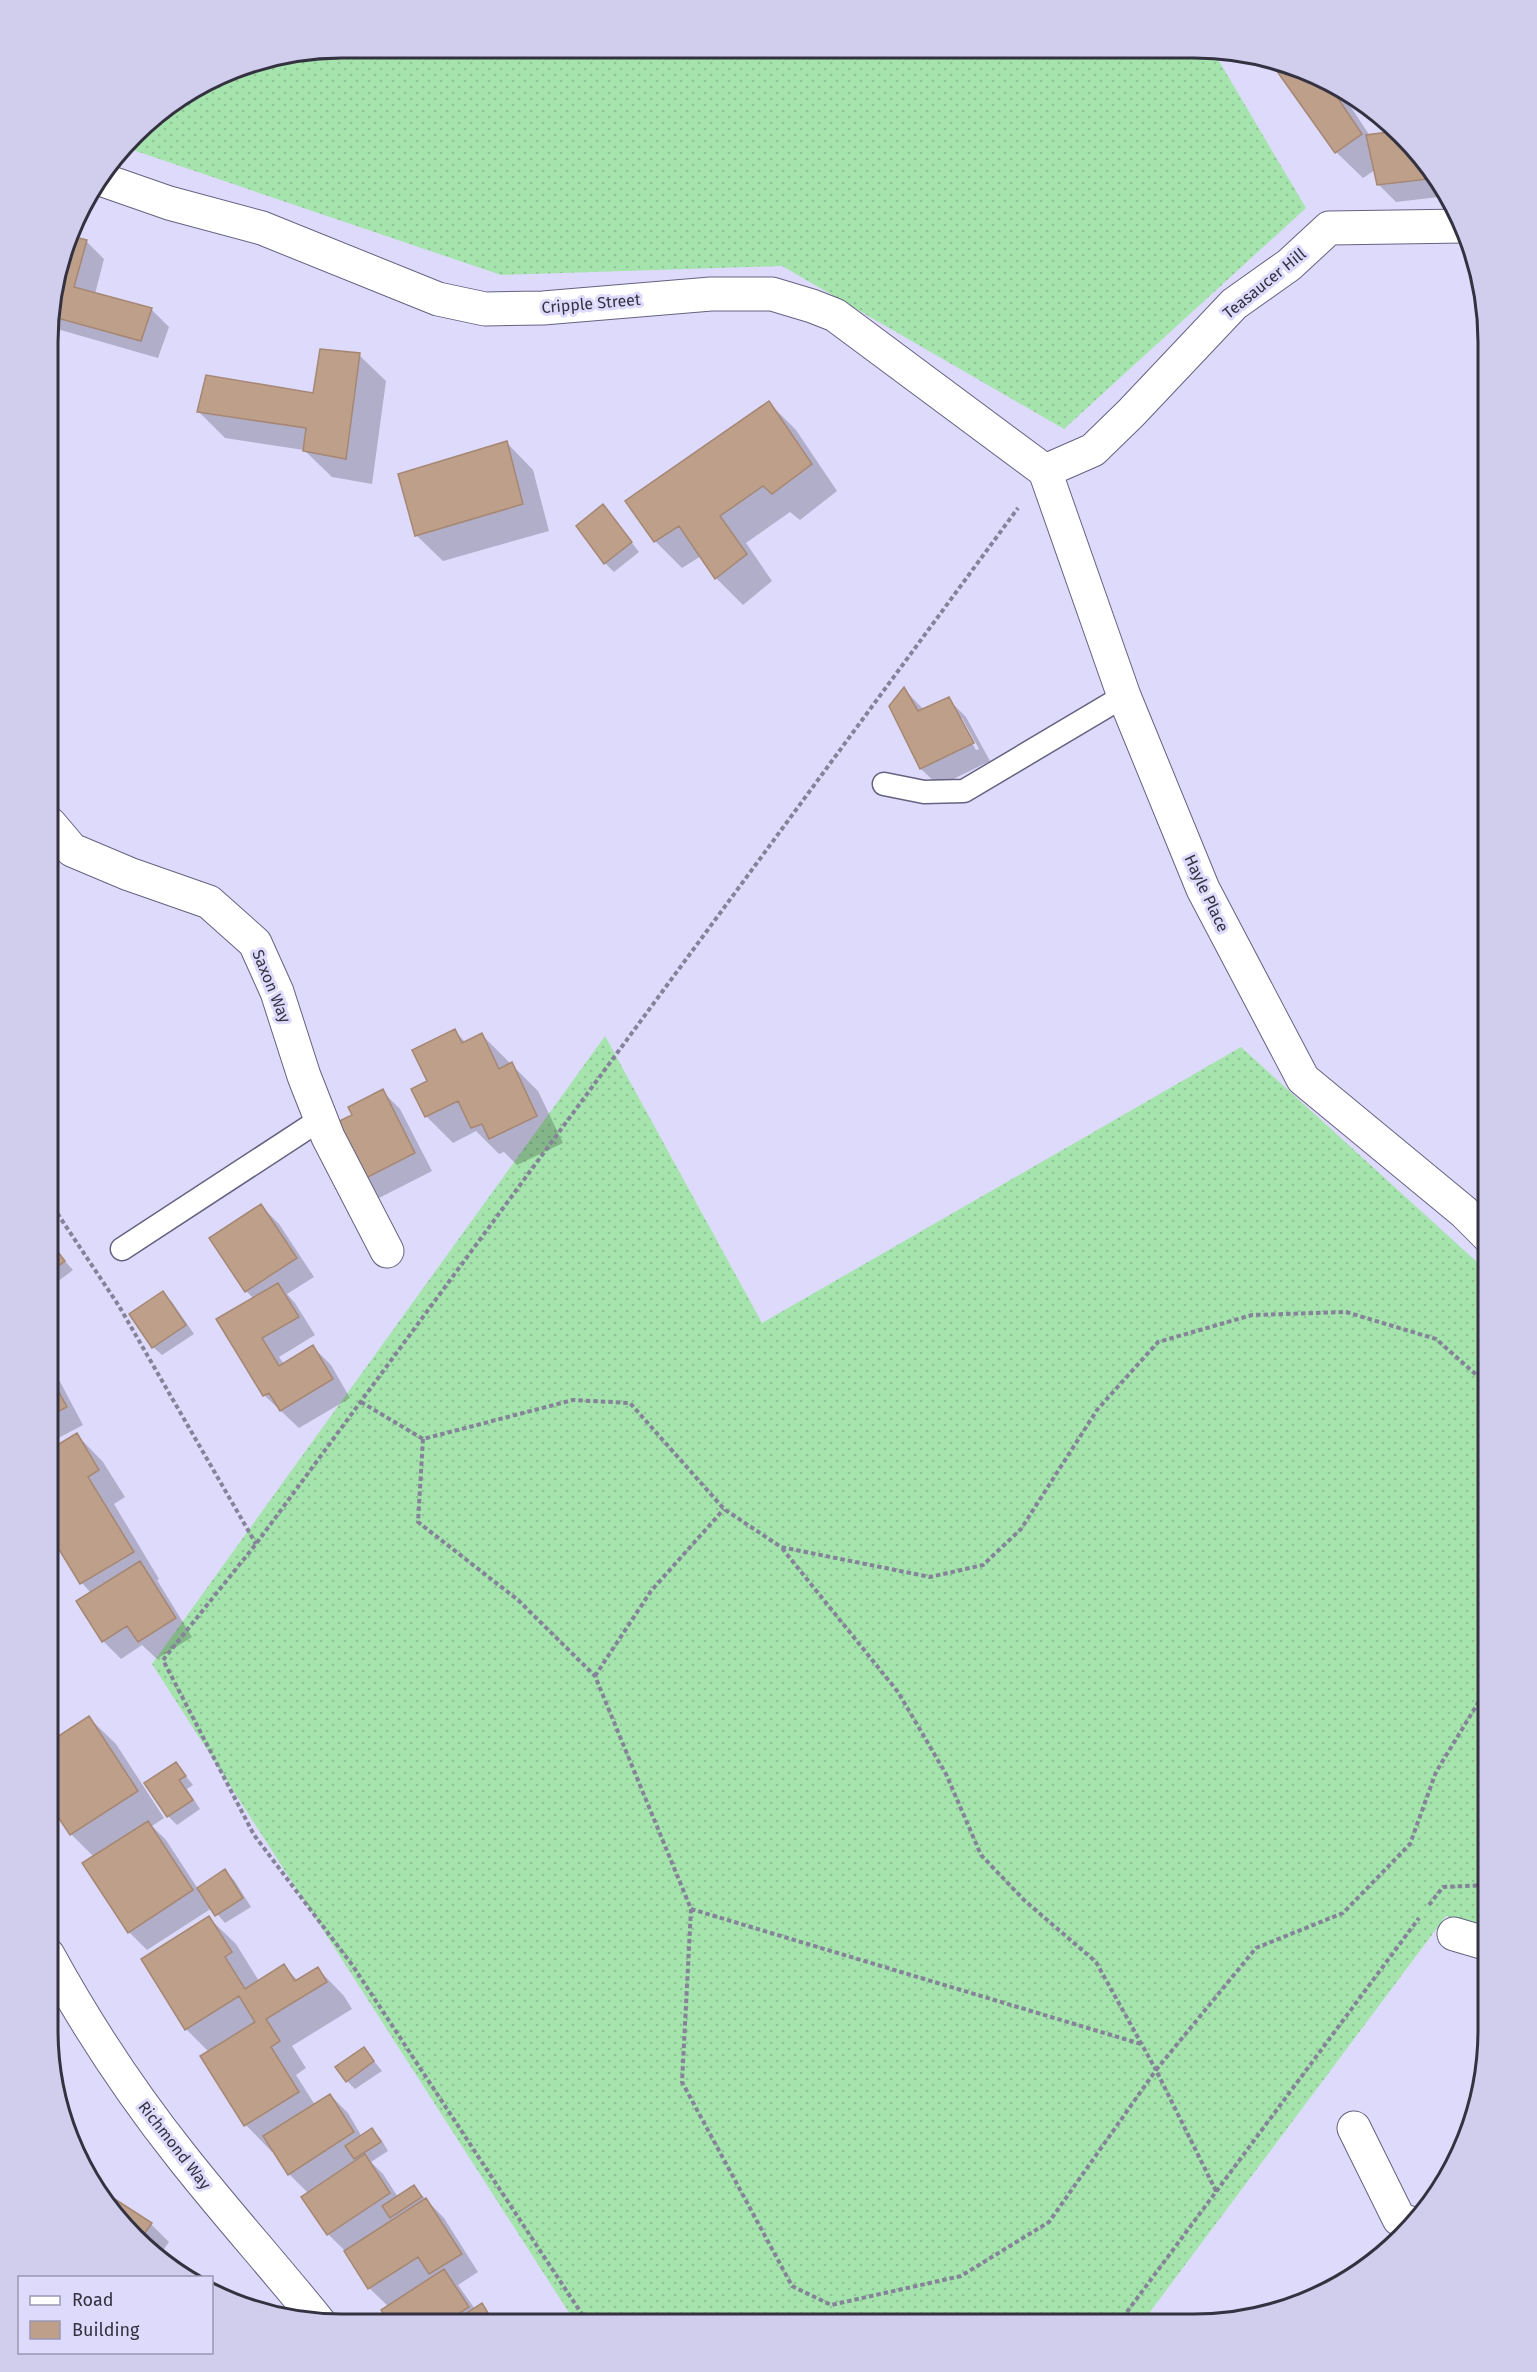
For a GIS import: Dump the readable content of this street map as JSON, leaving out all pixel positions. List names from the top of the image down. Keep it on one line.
{"streets":{"street":["Teasaucer Hill","Cripple Street","Hayle Place","Saxon Way","Richmond Way"]},"crossings":[["Teasaucer Hill","Cripple Street"],["Teasaucer Hill","Hayle Place"],["Cripple Street","Hayle Place"]],"legend":["Road","Building"]}
